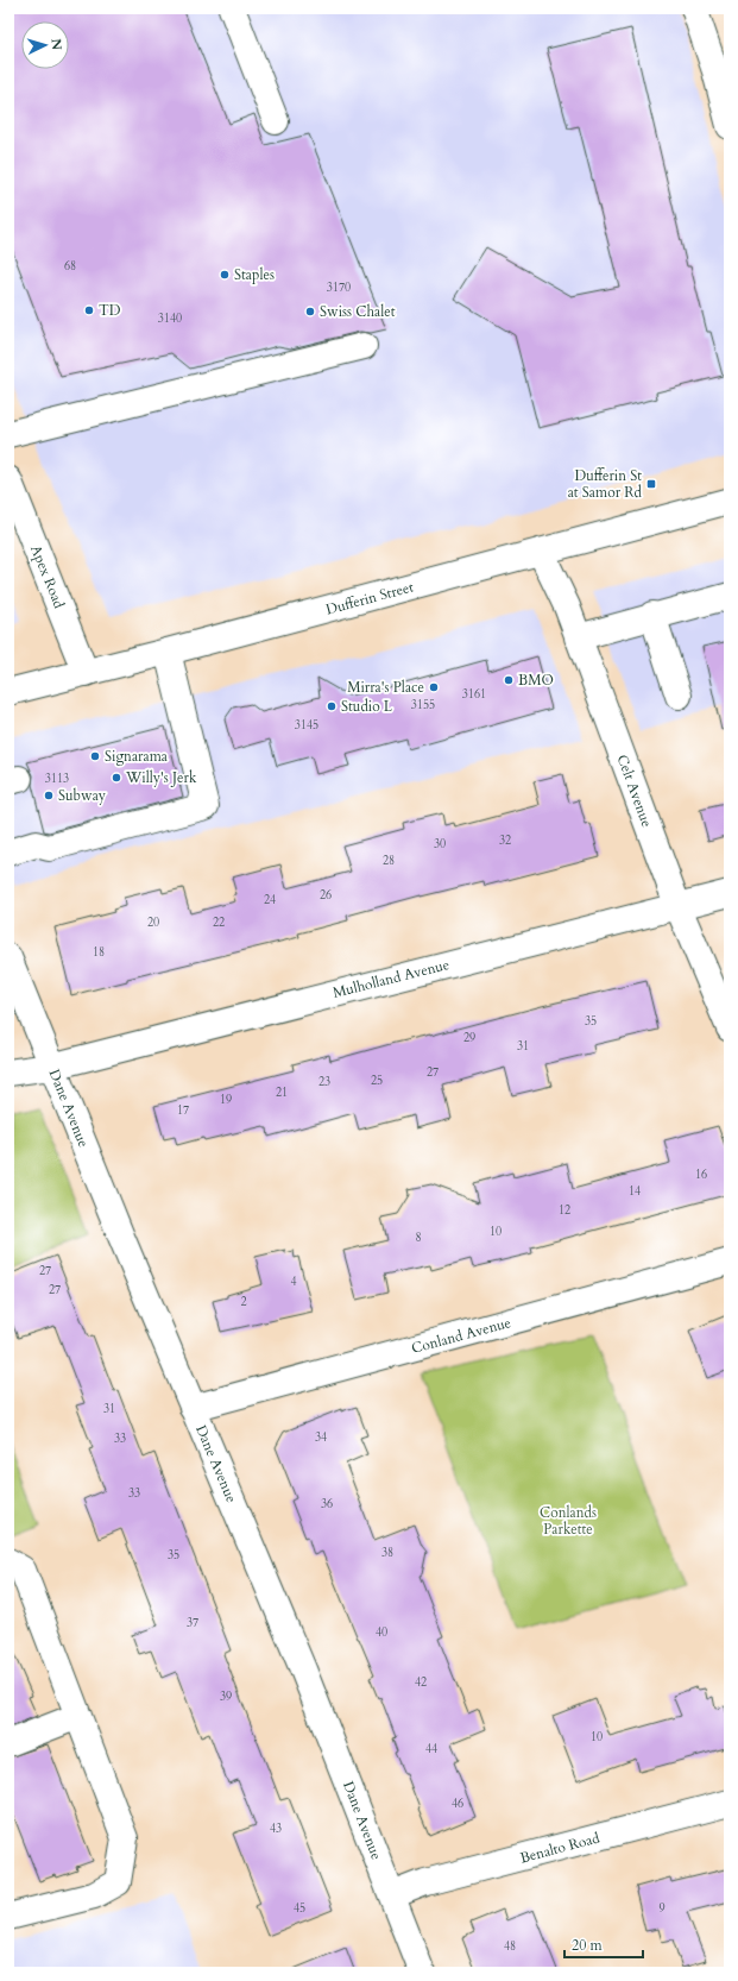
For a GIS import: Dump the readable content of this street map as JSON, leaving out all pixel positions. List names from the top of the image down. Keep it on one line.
{"streets":{"street":["Apex Road","Dufferin Street","Celt Avenue","Mulholland Avenue","Dane Avenue","Conland Avenue","Benalto Road"]},"crossings":[["Apex Road","Dufferin Street"],["Dufferin Street","Celt Avenue"],["Celt Avenue","Mulholland Avenue"],["Mulholland Avenue","Dane Avenue"],["Dane Avenue","Conland Avenue"],["Dane Avenue","Benalto Road"]],"parks":["Conlands Parkette"],"places":{"other":["Staples","TD","Swiss Chalet","BMO","Mirra's Place","Studio L","Signarama","Willy's Jerk","Subway"],"transit":["Dufferin St at Samor Rd"]},"house_numbers":["68","3170","3140","3161","3155","3145","3113","32","30","28","26","24","20","22","18","35","29","31","27","25","23","21","19","17","16","14","12","10","8","27","4","27","2","31","34","33","33","36","38","35","37","40","42","39","10","44","46","43","45","9","48"],"scale_bar":"20 m","north":"right"}
